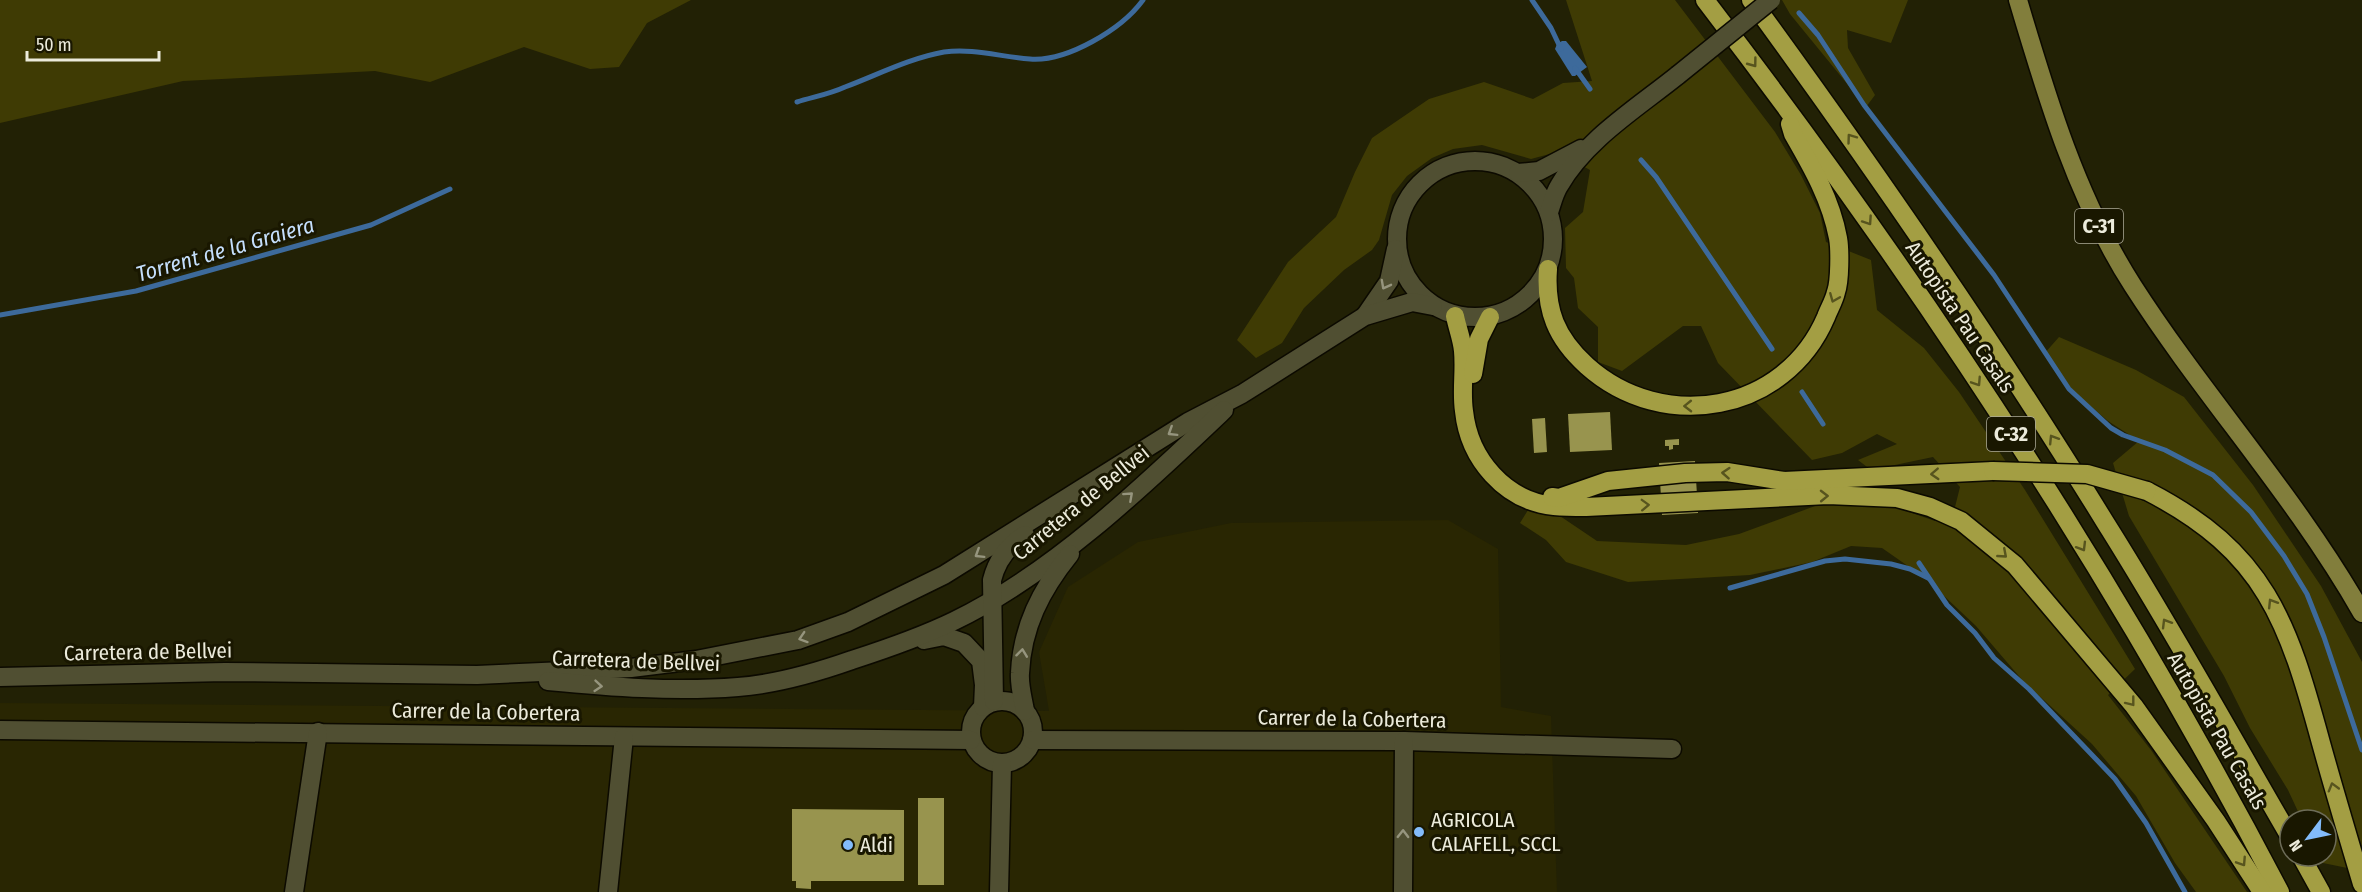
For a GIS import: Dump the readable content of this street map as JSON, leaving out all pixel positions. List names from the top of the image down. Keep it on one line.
{"streets":{"highway":["Autopista Pau Casals","C-32"],"main road":["C-31","Carretera de Bellvei","Carrer de la Cobertera"]},"water":["Torrent de la Graiera"],"places":["AGRICOLA CALAFELL, SCCL","Aldi"],"scale_bar":"50 m","north":"bottom left"}
